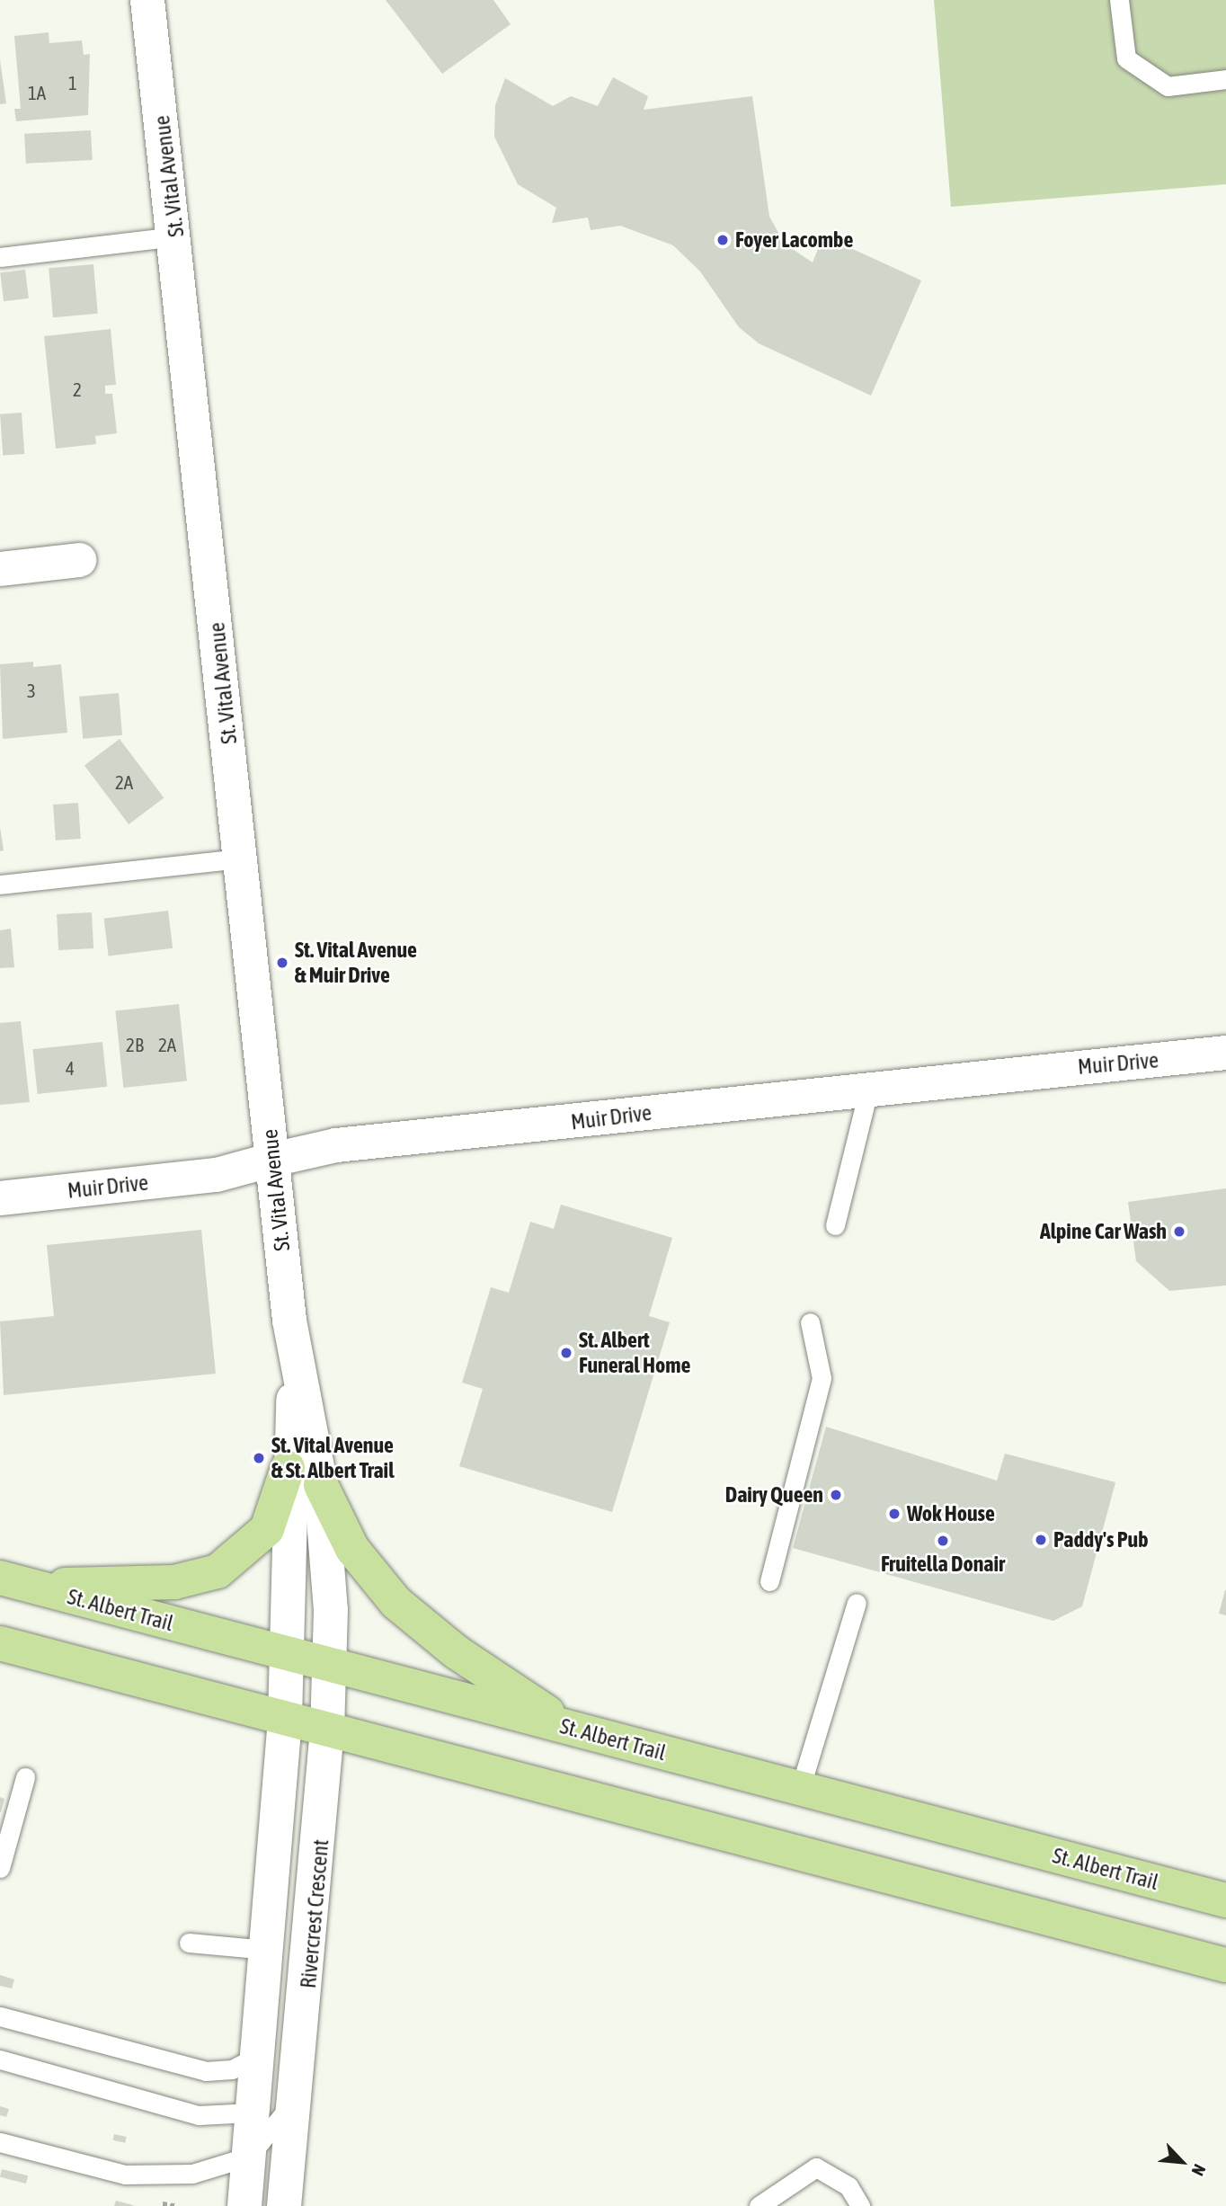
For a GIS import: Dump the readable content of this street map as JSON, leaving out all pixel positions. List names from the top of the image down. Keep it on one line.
{"streets":{"main road":["St. Albert Trail"],"street":["St. Vital Avenue","Muir Drive","Rivercrest Crescent"]},"crossings":[["St. Vital Avenue","Muir Drive"],["St. Vital Avenue","St. Albert Trail"],["St. Vital Avenue","Rivercrest Crescent"]],"places":["Foyer Lacombe","St. Vital Avenue & Muir Drive","Alpine Car Wash","St. Albert Funeral Home","St. Vital Avenue & St. Albert Trail","Dairy Queen","Wok House","Paddy's Pub","Fruitella Donair"],"house_numbers":["1","1A","2","3","2A","2B","2A","4"],"north":"bottom right"}
